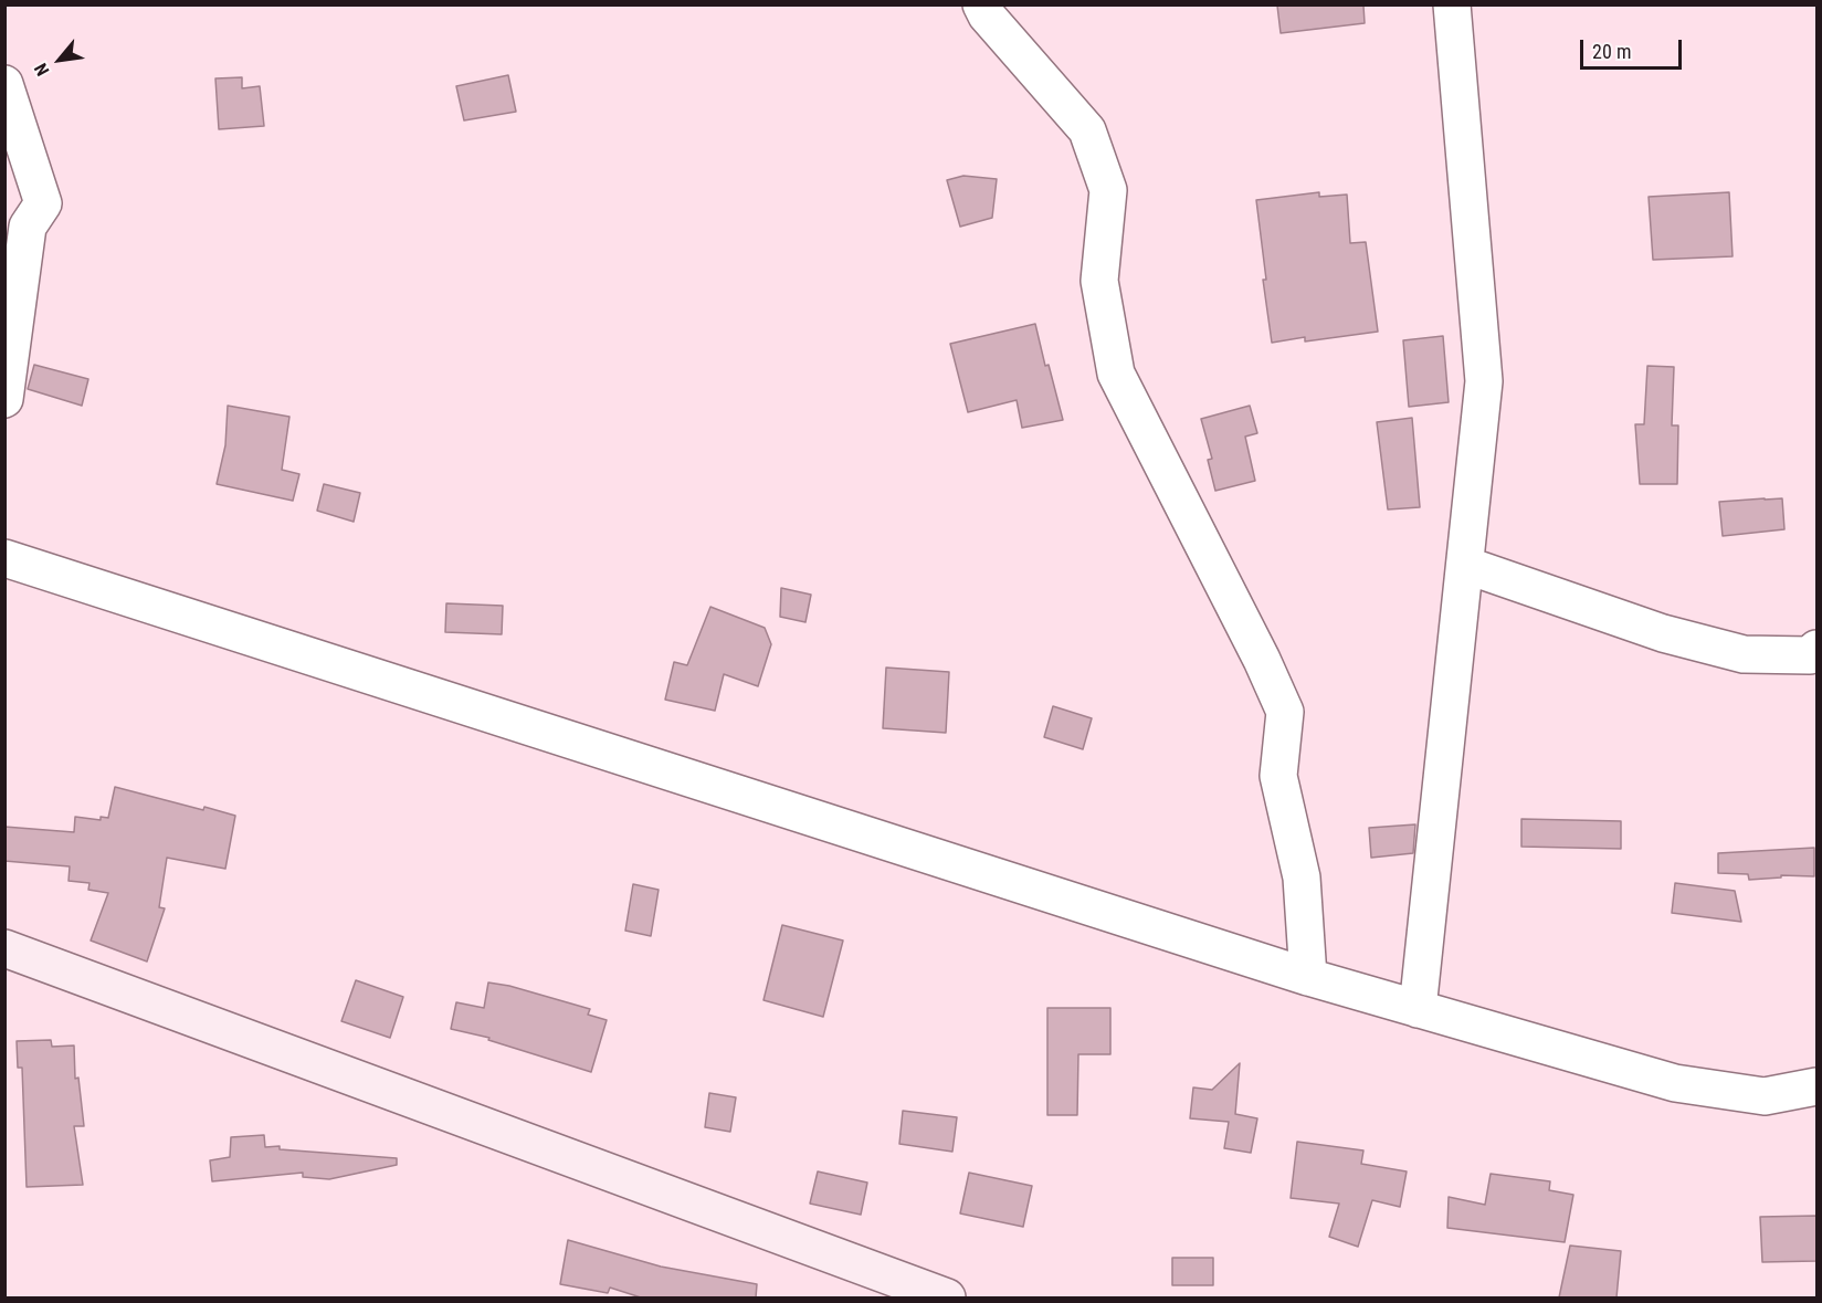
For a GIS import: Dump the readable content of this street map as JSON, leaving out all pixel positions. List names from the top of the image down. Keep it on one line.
{"scale_bar":"20 m","north":"bottom left"}
